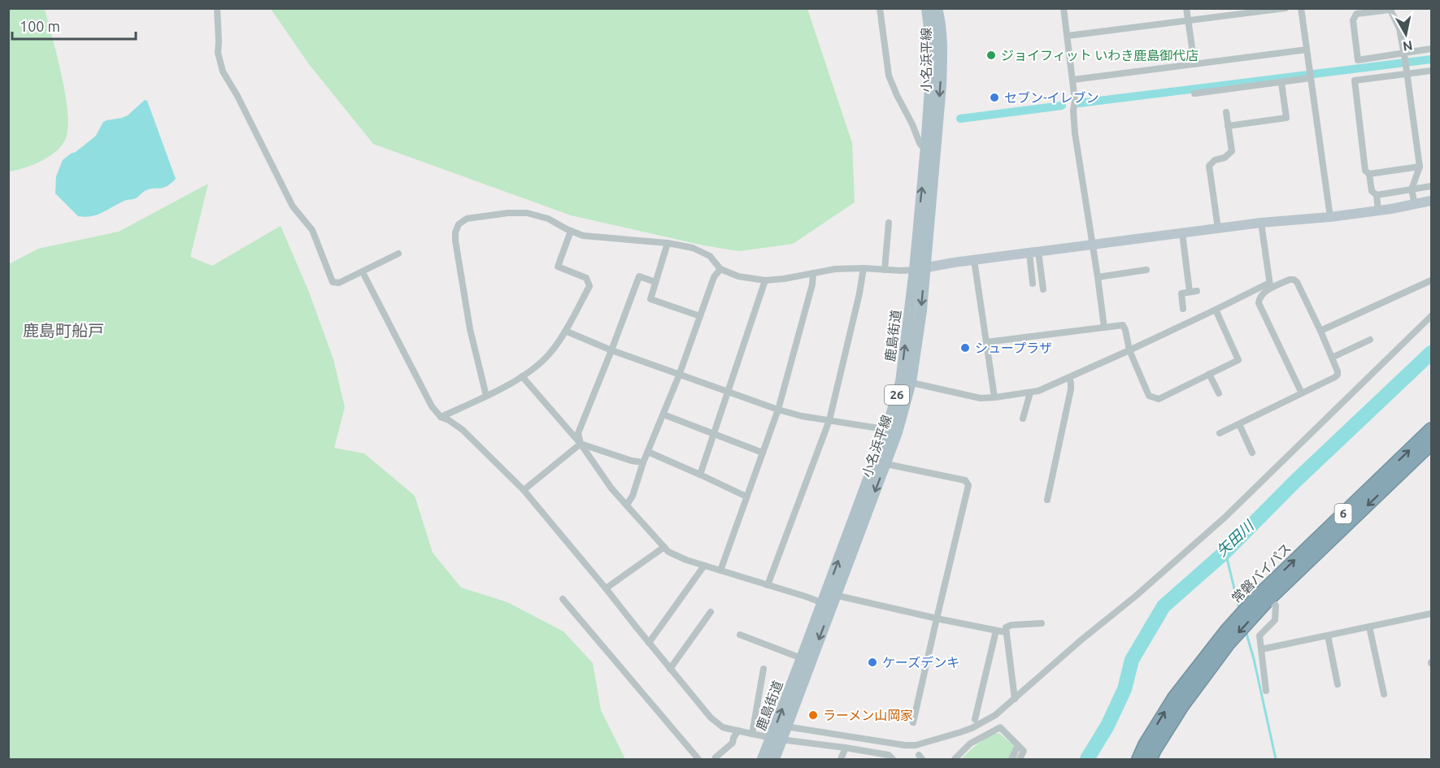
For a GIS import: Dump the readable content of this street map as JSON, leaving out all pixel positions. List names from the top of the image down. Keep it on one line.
{"streets":{"highway":["6","常磐バイパス"],"main road":["小名浜平線","鹿島街道","26"]},"crossings":[["小名浜平線","鹿島街道"],["小名浜平線","26"]],"one_way":["鹿島街道"],"districts":["鹿島町船戸"],"water":["矢田川"],"places":["ジョイフィット いわき鹿島御代店","セブン-イレブン","シュープラザ","ケーズデンキ","ラーメン山岡家"],"scale_bar":"100 m","north":"bottom"}
